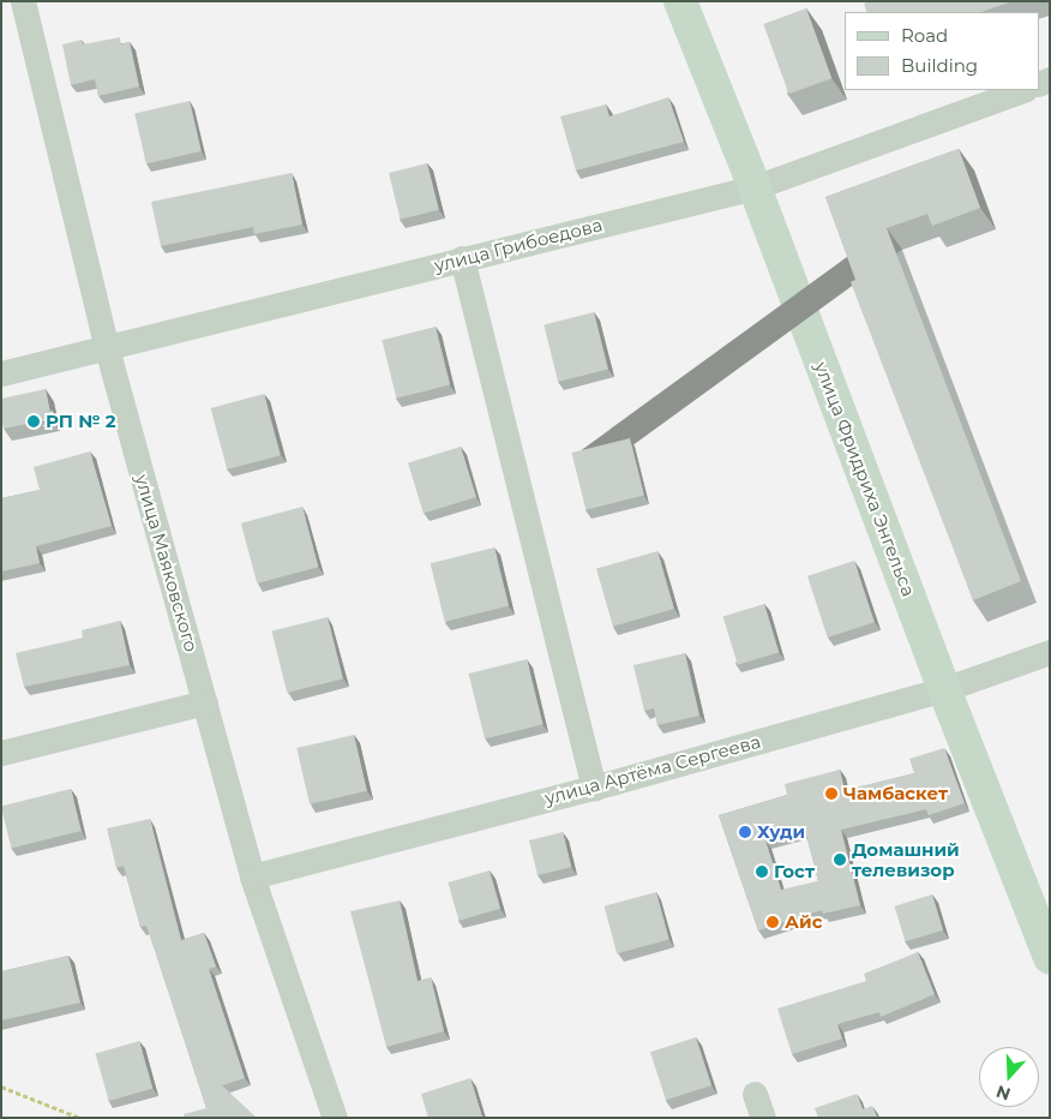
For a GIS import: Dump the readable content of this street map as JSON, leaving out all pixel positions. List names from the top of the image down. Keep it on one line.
{"streets":{"street":["улица Грибоедова","улица Фридриха Энгельса","улица Маяковского","улица Артёма Сергеева"]},"crossings":[["улица Грибоедова","улица Фридриха Энгельса"],["улица Грибоедова","улица Маяковского"],["улица Фридриха Энгельса","улица Артёма Сергеева"],["улица Маяковского","улица Артёма Сергеева"]],"places":["РП № 2","Чамбаскет","Худи","Домашний телевизор","Гост","Айс"],"legend":["Road","Building"],"north":"bottom"}
